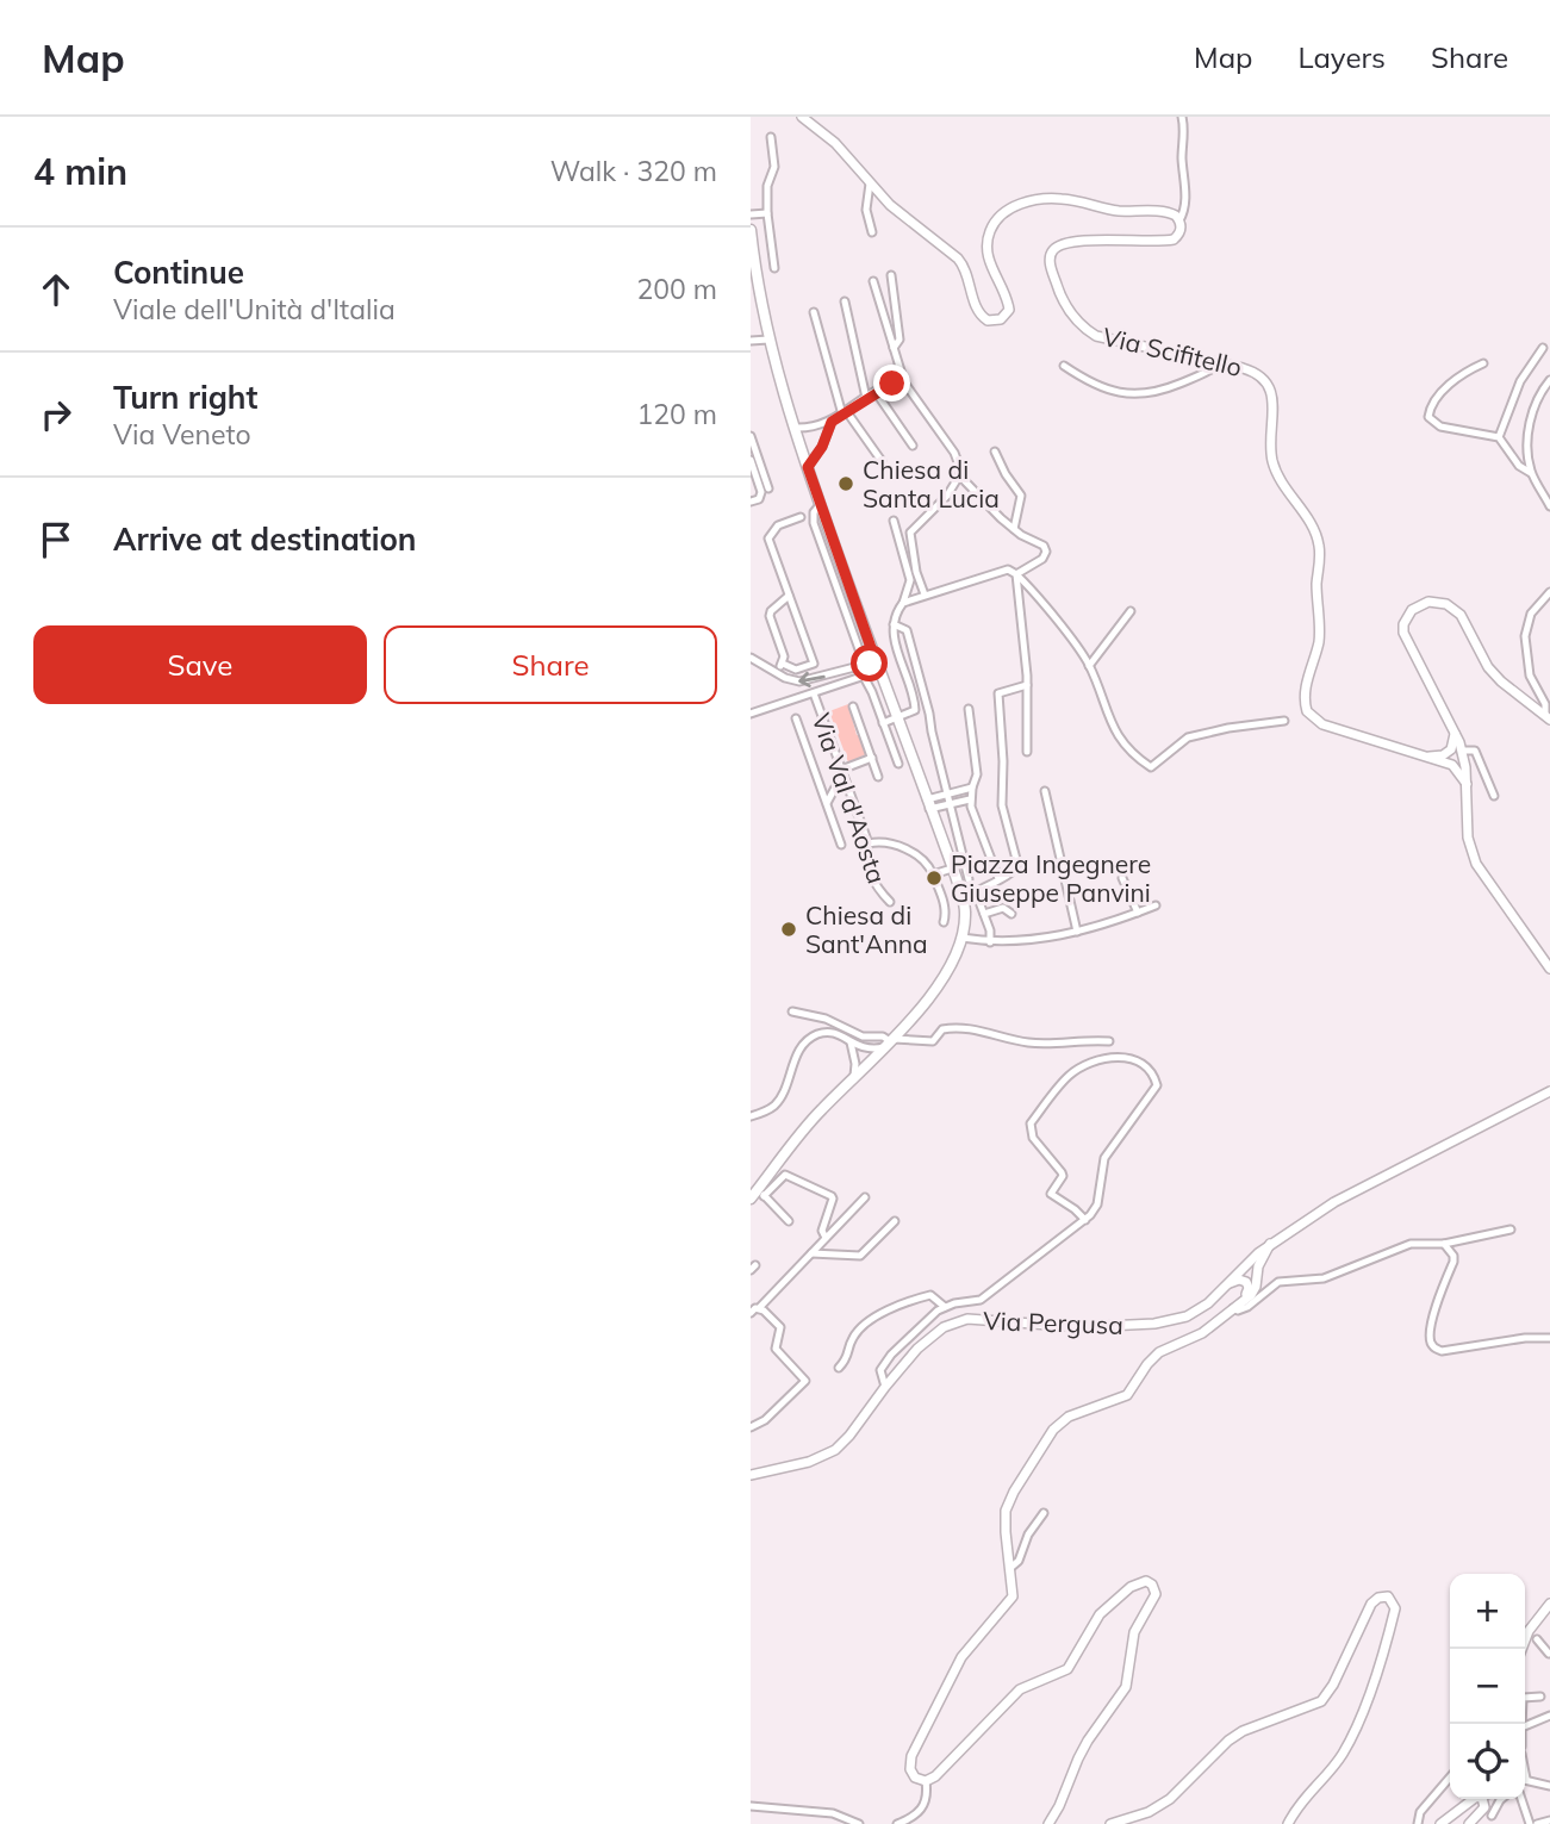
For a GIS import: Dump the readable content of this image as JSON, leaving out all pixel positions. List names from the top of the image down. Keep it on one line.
{"streets":{"main road":["Via Scifitello","Via Pergusa"],"street":["Via Val d'Aosta"]},"places":["Chiesa di Santa Lucia","Piazza Ingegnere Giuseppe Panvini","Chiesa di Sant'Anna"],"page":{"header":"Map","nav":["Map","Layers","Share"],"heading":["4 min","Walk · 320 m"],"list":[["Continue","Viale dell'Unità d'Italia","200 m"],["Turn right","Via Veneto","120 m"],"Arrive at destination"],"buttons":["Save","Share"],"map_buttons":["+","−"]}}
